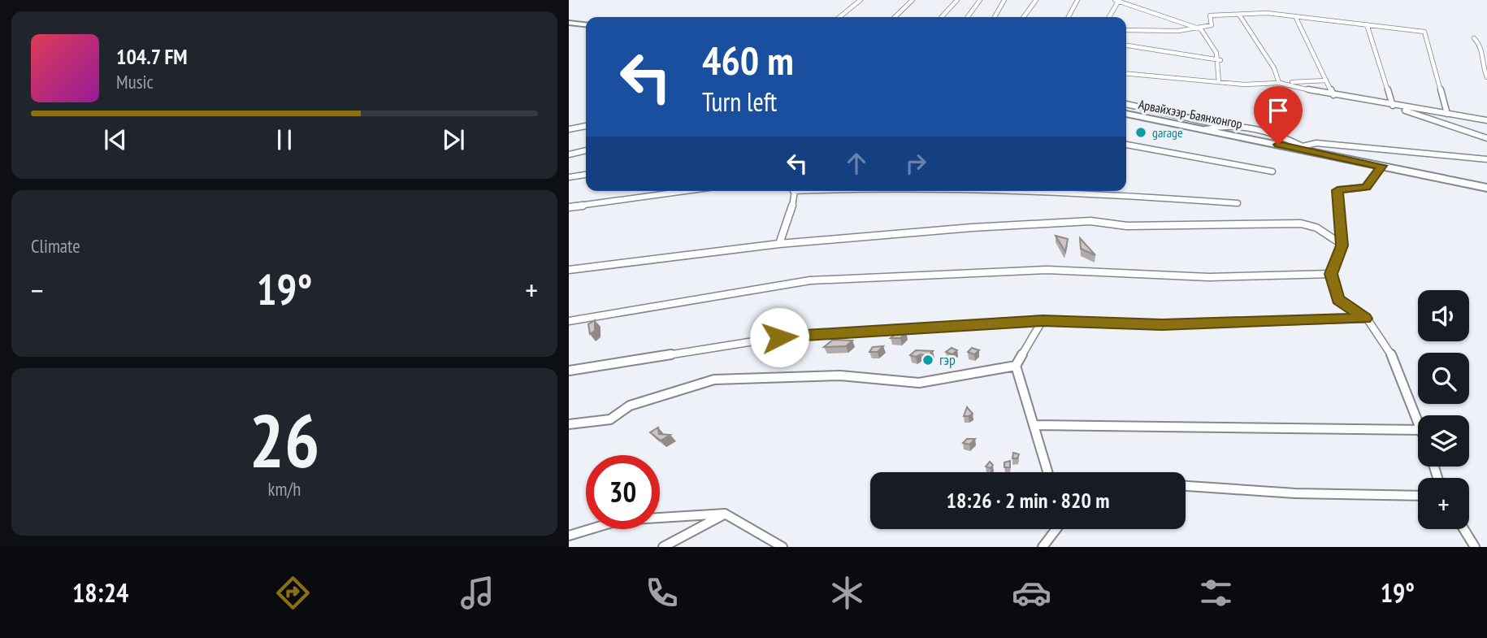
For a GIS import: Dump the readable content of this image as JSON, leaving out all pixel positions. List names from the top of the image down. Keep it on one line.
{"streets":{"highway":["Арвайхээр-Баянхонгор"]},"places":["garage","гэр"],"page":{"turn":["460 m","Turn left"],"song":["104.7 FM","Music"],"tile":["Climate",["26","km/h"]],"heat":["−","19°","+"],"map_buttons":"+","limit":"30","trip":"18:26 · 2 min · 820 m","tabs":["18:24","19°"]}}
